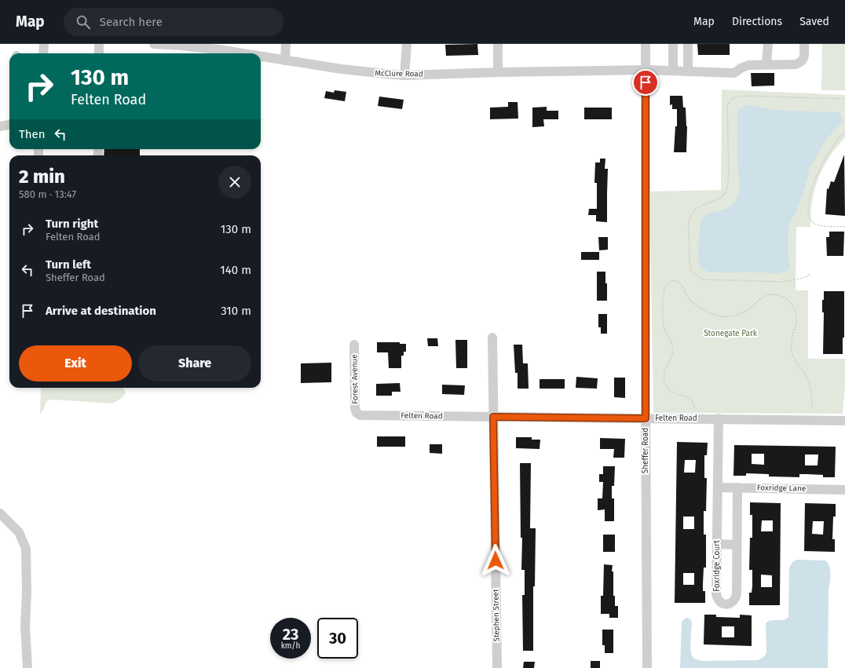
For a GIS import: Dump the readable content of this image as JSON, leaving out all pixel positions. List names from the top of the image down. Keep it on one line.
{"streets":{"street":["McClure Road","Forest Avenue","Felten Road","Sheffer Road","Foxridge Lane","Foxridge Court","Stephen Street"]},"crossings":[["McClure Road","Sheffer Road"],["Forest Avenue","Felten Road"],["Felten Road","Sheffer Road"],["Felten Road","Foxridge Court"],["Felten Road","Stephen Street"],["Foxridge Lane","Foxridge Court"]],"parks":["Stonegate Park"],"page":{"header":"Map","search":"Search here","nav":["Map","Directions","Saved"],"turn":["130 m","Felten Road"],"then":"Then","heading":["2 min","580 m · 13:47"],"list":[{"name":"Turn right","note":"Felten Road","value":"130 m"},{"name":"Turn left","note":"Sheffer Road","value":"140 m"},{"name":"Arrive at destination","value":"310 m"}],"buttons":["Exit","Share"],"speed":"23 km/h","limit":"30"}}
